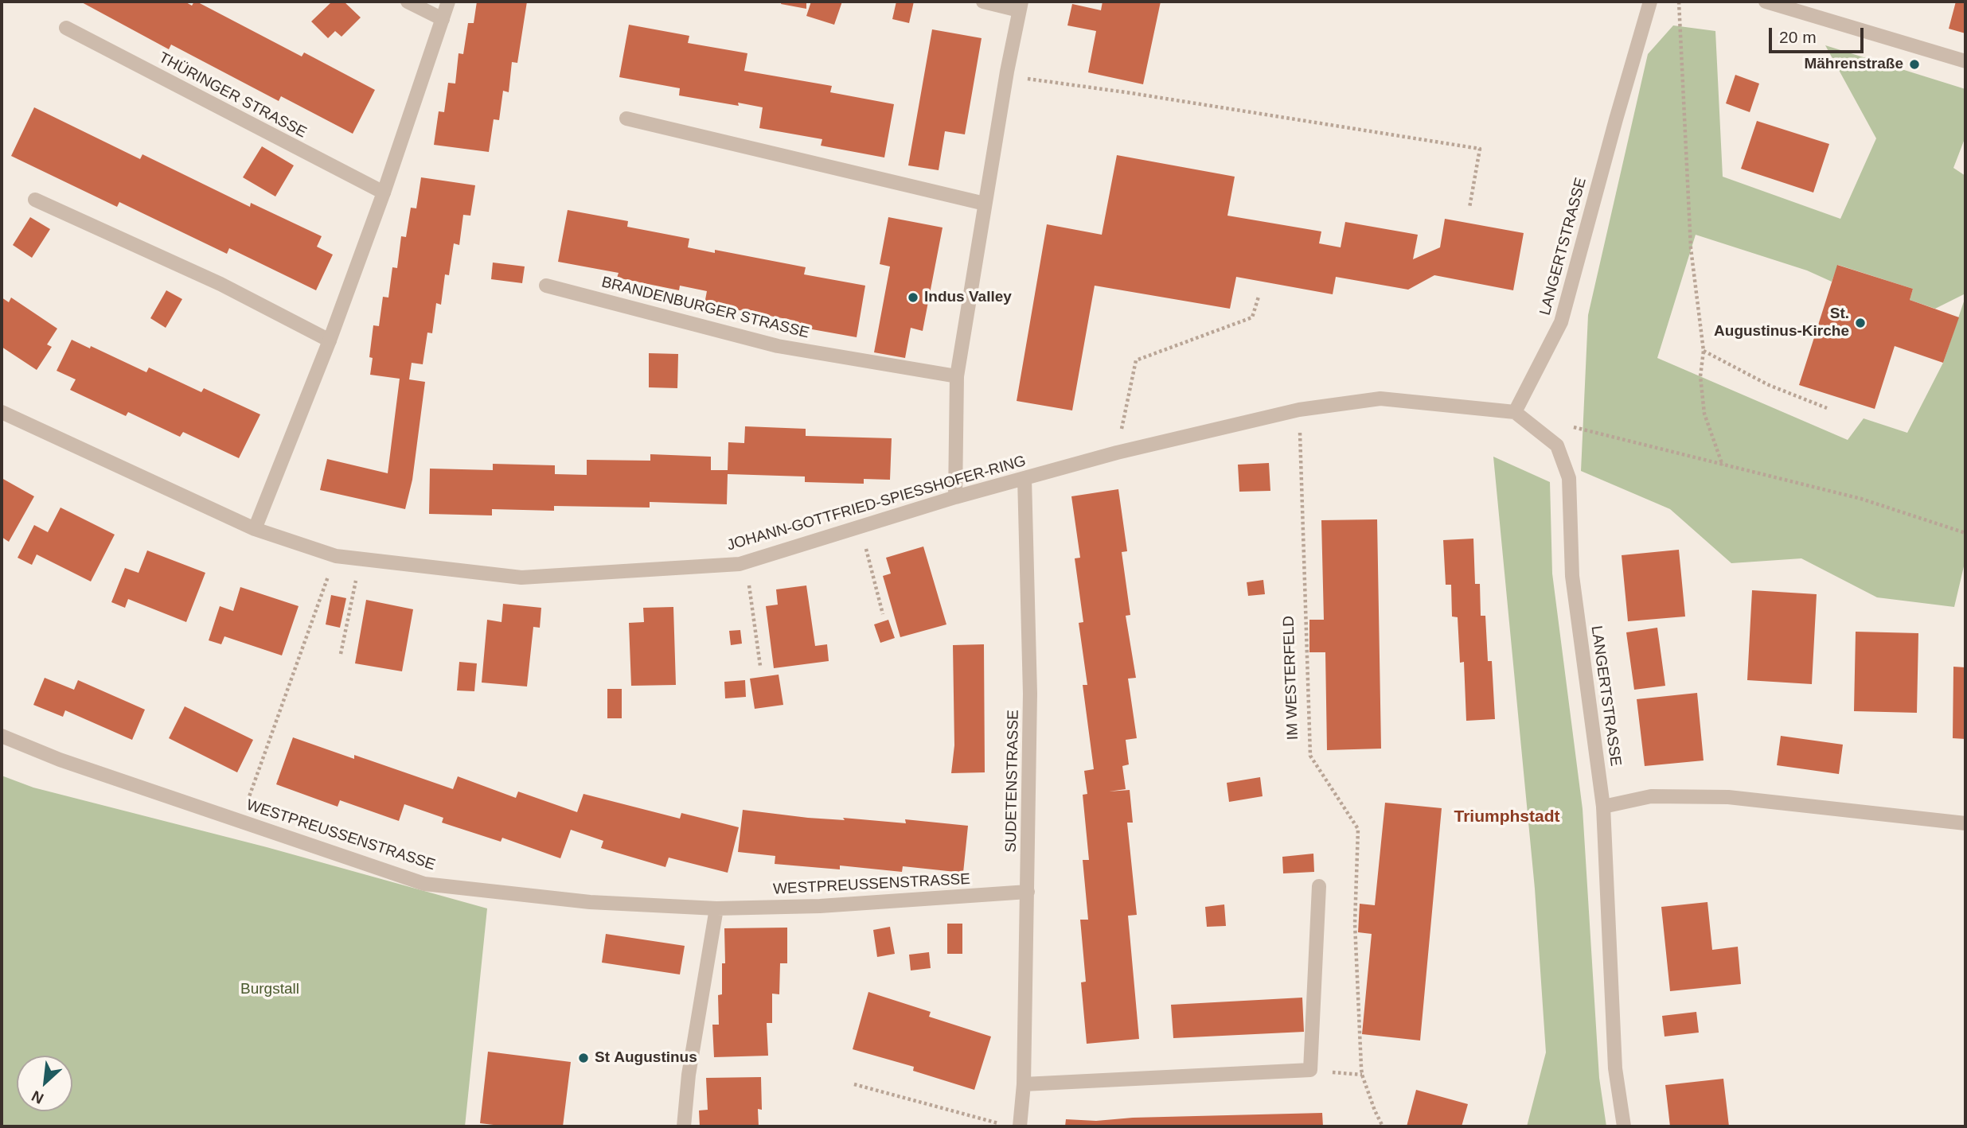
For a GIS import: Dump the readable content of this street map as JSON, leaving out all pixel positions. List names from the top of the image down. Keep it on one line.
{"streets":{"street":["THÜRINGER STRASSE","LANGERTSTRASSE","BRANDENBURGER STRASSE","JOHANN-GOTTFRIED-SPIESSHOFER-RING","SUDETENSTRASSE","WESTPREUSSENSTRASSE"],"path":["IM WESTERFELD"]},"crossings":[["LANGERTSTRASSE","JOHANN-GOTTFRIED-SPIESSHOFER-RING"],["JOHANN-GOTTFRIED-SPIESSHOFER-RING","IM WESTERFELD"],["JOHANN-GOTTFRIED-SPIESSHOFER-RING","SUDETENSTRASSE"],["SUDETENSTRASSE","WESTPREUSSENSTRASSE"]],"districts":["Triumphstadt"],"parks":["Burgstall"],"places":["Mährenstraße","Indus Valley","St. Augustinus-Kirche","St Augustinus"],"scale_bar":"20 m","north":"bottom left"}
